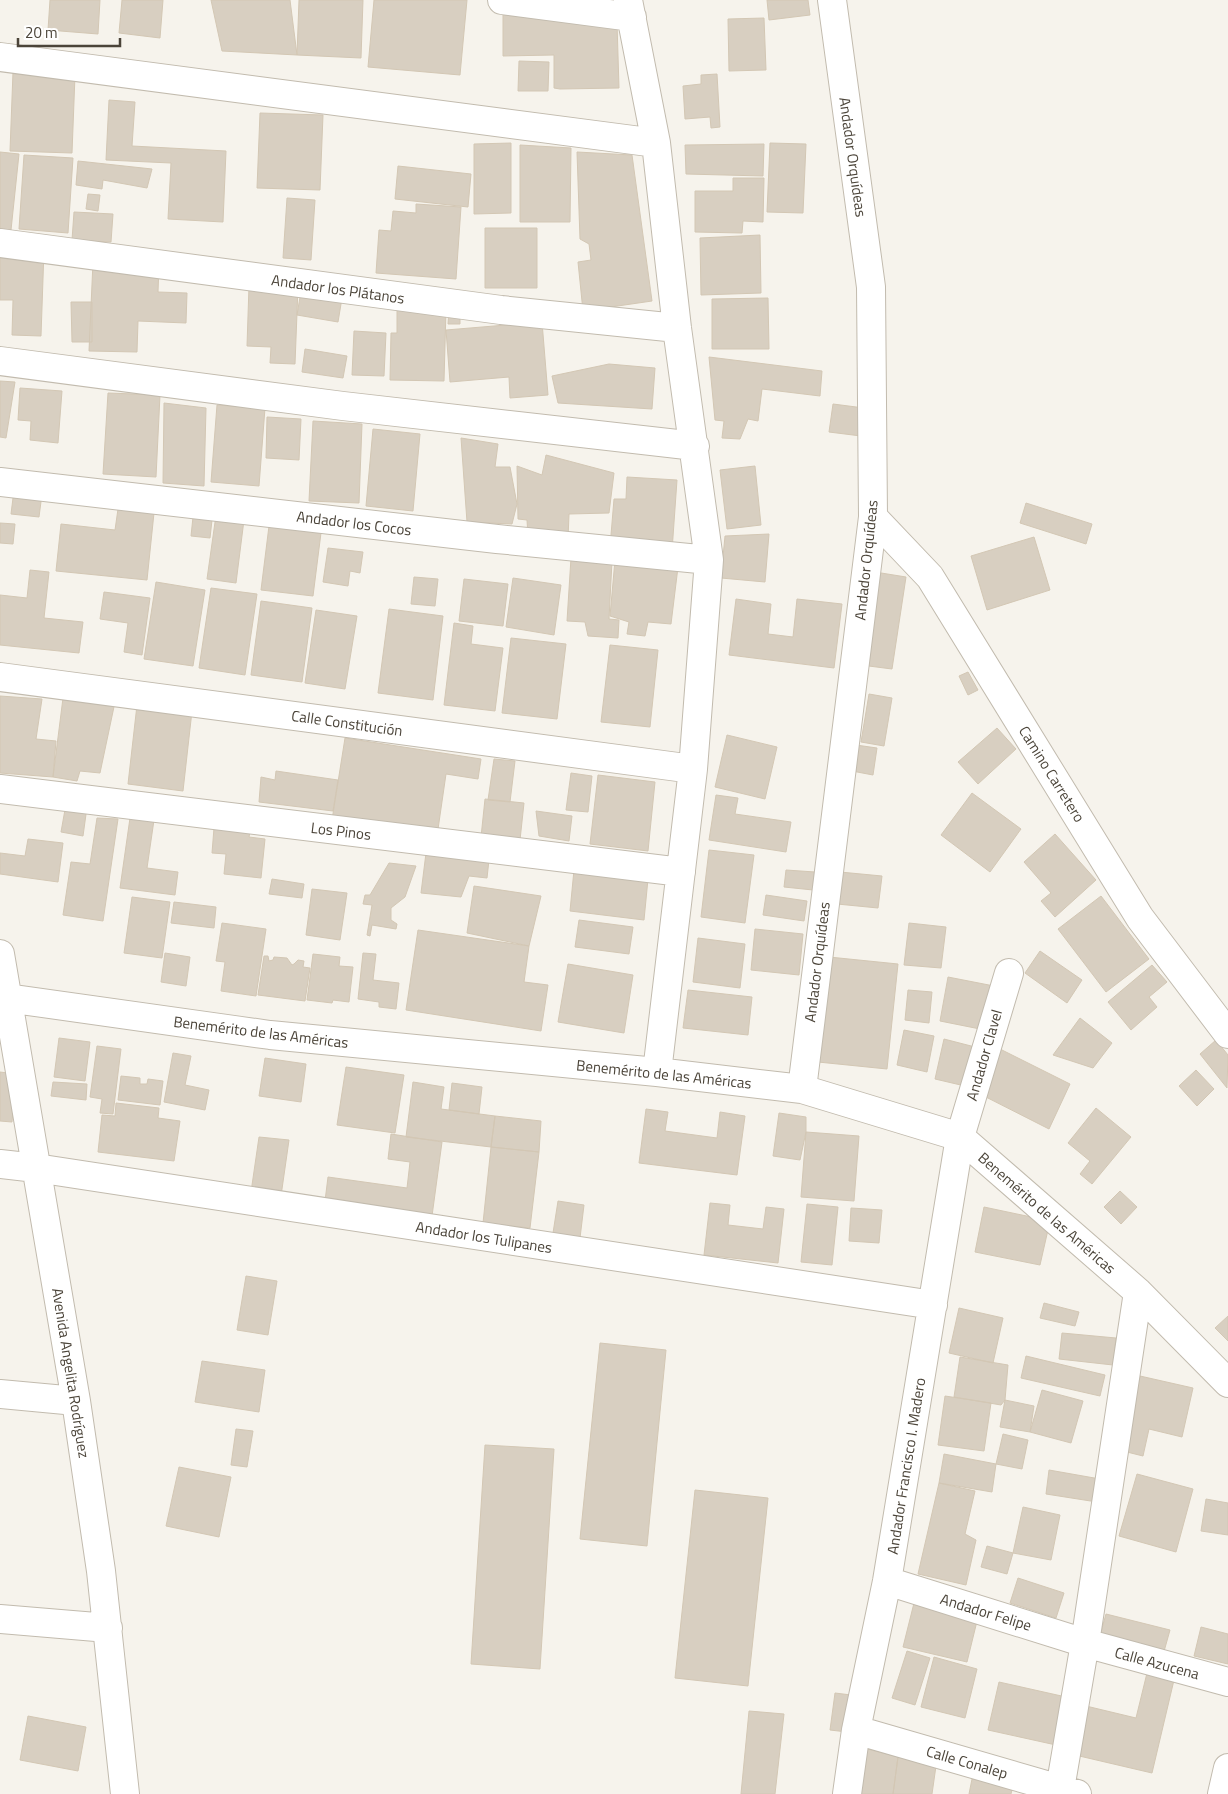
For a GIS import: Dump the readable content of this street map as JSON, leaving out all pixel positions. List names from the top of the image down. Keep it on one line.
{"streets":{"street":["Andador Orquídeas","Andador los Plátanos","Andador los Cocos","Calle Constitución","Camino Carretero","Los Pinos","Benemérito de las Américas","Andador Clavel","Andador los Tulipanes","Avenida Angelita Rodríguez","Andador Francisco I. Madero","Andador Felipe","Calle Azucena","Calle Conalep"]},"crossings":[["Andador Orquídeas","Camino Carretero"],["Andador Orquídeas","Benemérito de las Américas"],["Benemérito de las Américas","Andador Clavel"],["Benemérito de las Américas","Avenida Angelita Rodríguez"],["Benemérito de las Américas","Andador Francisco I. Madero"],["Andador Clavel","Andador Francisco I. Madero"],["Andador los Tulipanes","Avenida Angelita Rodríguez"],["Andador los Tulipanes","Andador Francisco I. Madero"],["Andador Francisco I. Madero","Andador Felipe"],["Andador Francisco I. Madero","Calle Conalep"],["Andador Felipe","Calle Azucena"]],"scale_bar":"20 m"}
